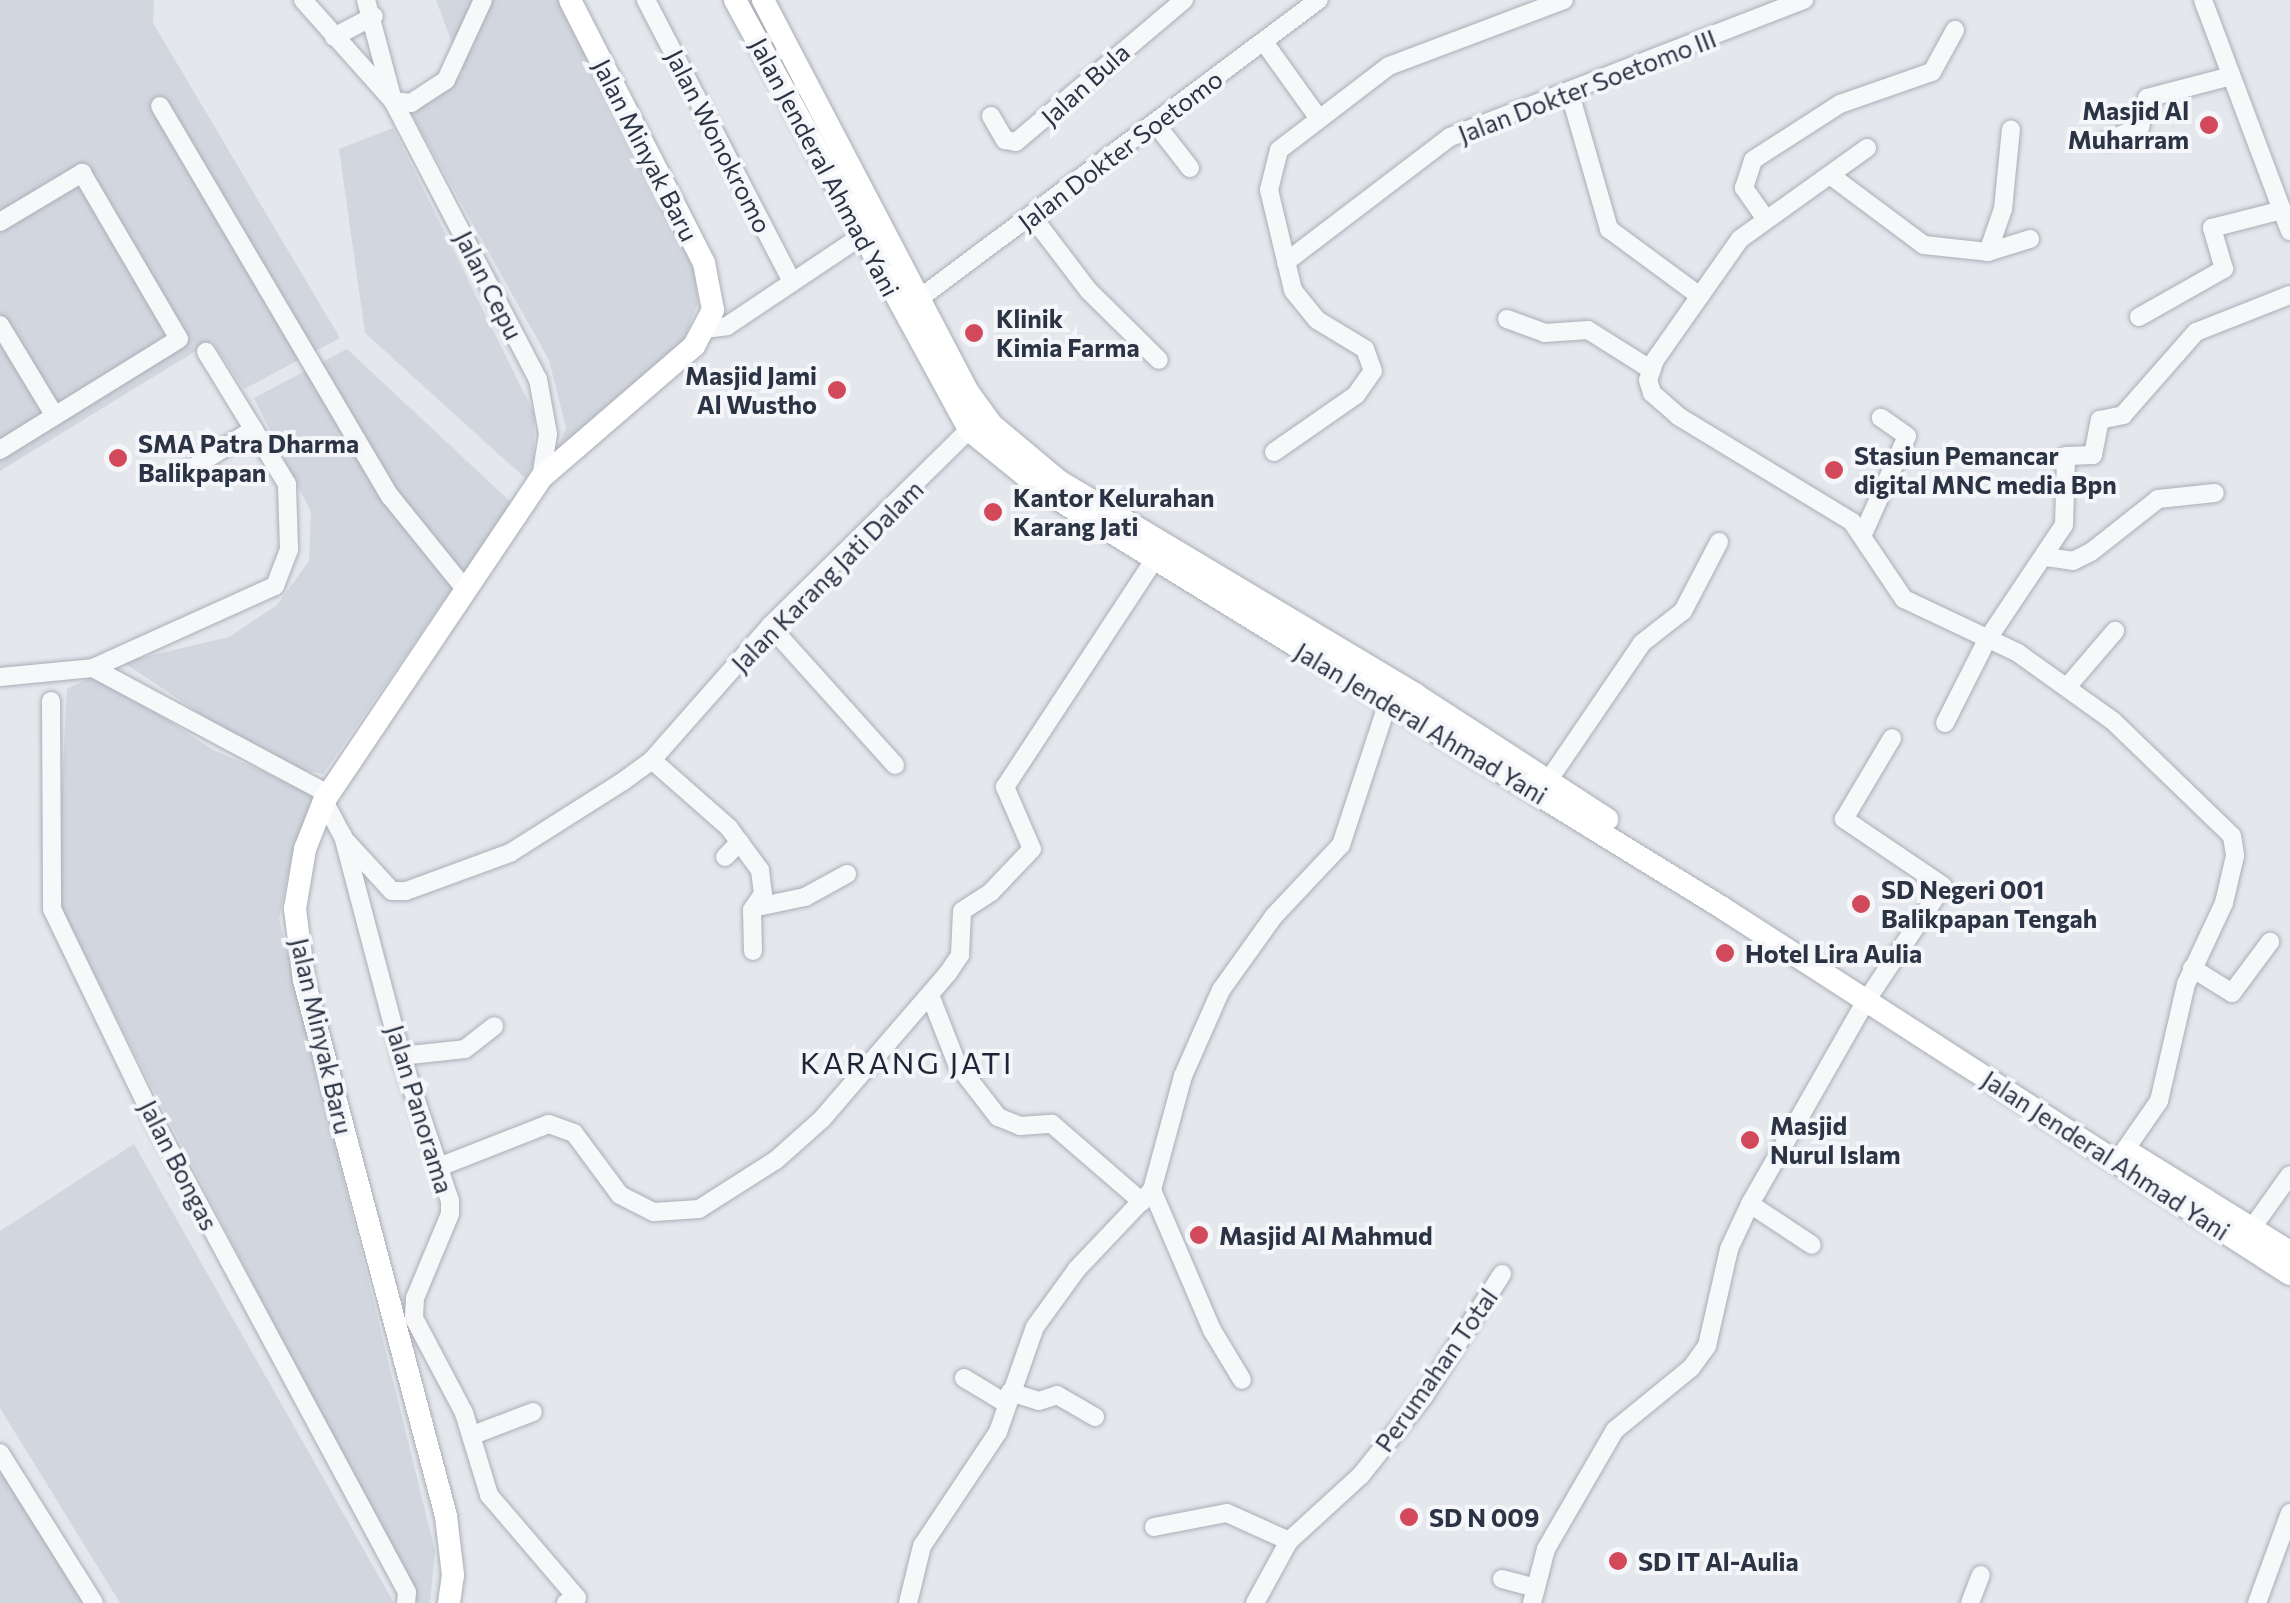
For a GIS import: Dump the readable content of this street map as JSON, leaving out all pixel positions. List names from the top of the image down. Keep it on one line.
{"streets":{"main road":["Jalan Minyak Baru","Jalan Jenderal Ahmad Yani"],"street":["Jalan Bula","Jalan Dokter Soetomo III","Jalan Wonokromo","Jalan Dokter Soetomo","Jalan Cepu","Jalan Karang Jati Dalam","Jalan Panorama","Jalan Bongas","Perumahan Total"]},"crossings":[["Jalan Minyak Baru","Jalan Cepu"],["Jalan Minyak Baru","Jalan Panorama"],["Jalan Dokter Soetomo","Jalan Jenderal Ahmad Yani"],["Jalan Jenderal Ahmad Yani","Jalan Karang Jati Dalam"],["Jalan Karang Jati Dalam","Jalan Panorama"]],"districts":["KARANG JATI"],"places":["Masjid Al Muharram","Klinik Kimia Farma","Masjid Jami Al Wustho","SMA Patra Dharma Balikpapan","Stasiun Pemancar digital MNC media Bpn","Kantor Kelurahan Karang Jati","SD Negeri 001 Balikpapan Tengah","Hotel Lira Aulia","Masjid Nurul Islam","Masjid Al Mahmud","SD N 009","SD IT Al-Aulia"]}
